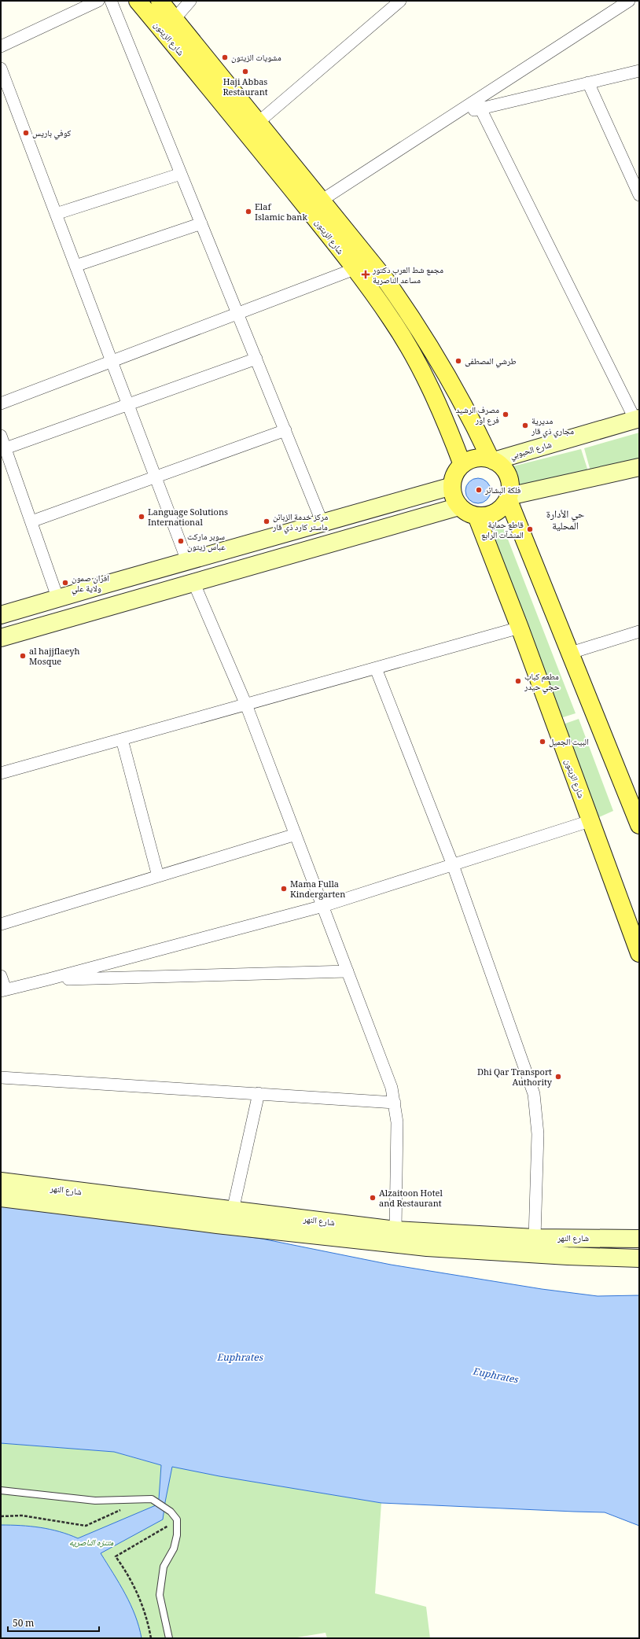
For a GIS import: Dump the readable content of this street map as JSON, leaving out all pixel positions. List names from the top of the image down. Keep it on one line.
{"streets":{"main road":["شارع الزيتون","شارع الحبوبي","شارع النهر"]},"crossings":[["شارع الزيتون","شارع الحبوبي"]],"districts":["حي الأدارة المحلية"],"water":["Euphrates"],"parks":["متنزه الناصريه"],"places":{"other":["مشويات الزيتون","Haji Abbas Restaurant","كوفي باريس","Elaf Islamic bank","طرشي المصطفى","مصرف الرشيد فرع اور","مديرية مجاري ذي قار","فلكة البشائر","Language Solutions International","مركز خدمة الزبائن ماستر كارد ذي قار","قاطع حماية المنشآت الرابع","سوبر ماركت عباس زيتون","افران صمون ولاية علي","al hajjflaeyh Mosque","مطعم كباب حجي حيدر","البيت الجميل","Mama Fulla Kindergarten","Dhi Qar Transport Authority","Alzaitoon Hotel and Restaurant"],"health":["مجمع شط العرب دكتور مساعد الناصرية"]},"scale_bar":"50 m"}
